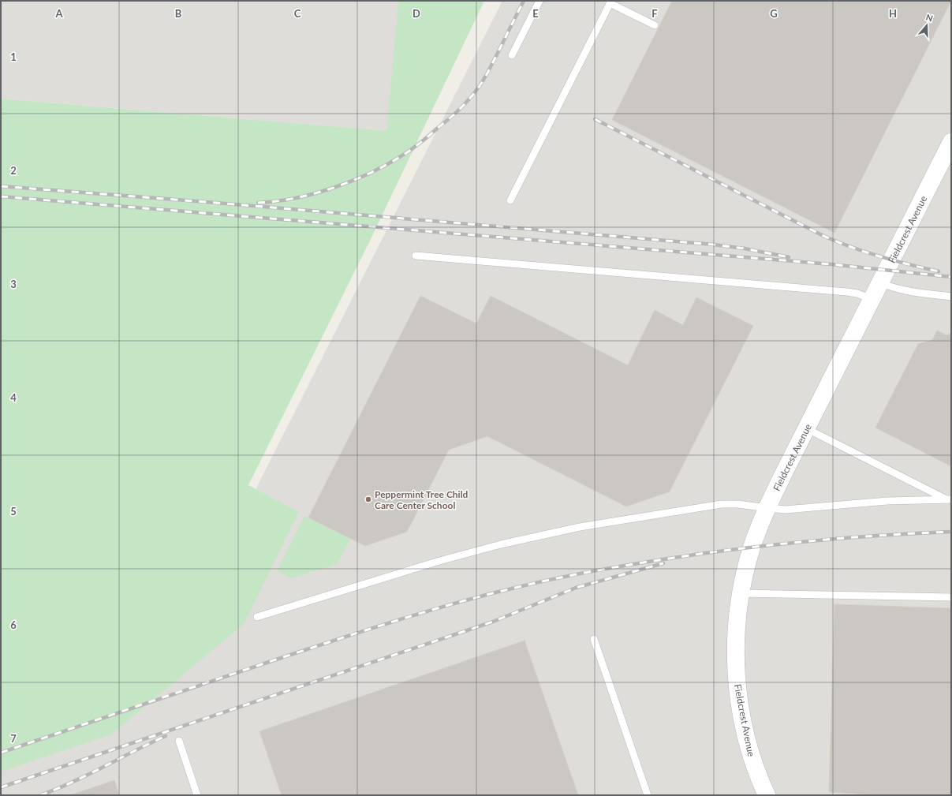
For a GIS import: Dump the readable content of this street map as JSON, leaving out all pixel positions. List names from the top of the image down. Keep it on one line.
{"streets":{"street":["Fieldcrest Avenue"]},"places":["Peppermint Tree Child Care Center School"],"north":"top","grid":{"columns":["A","B","C","D","E","F","G","H"],"rows":["1","2","3","4","5","6","7"]}}
